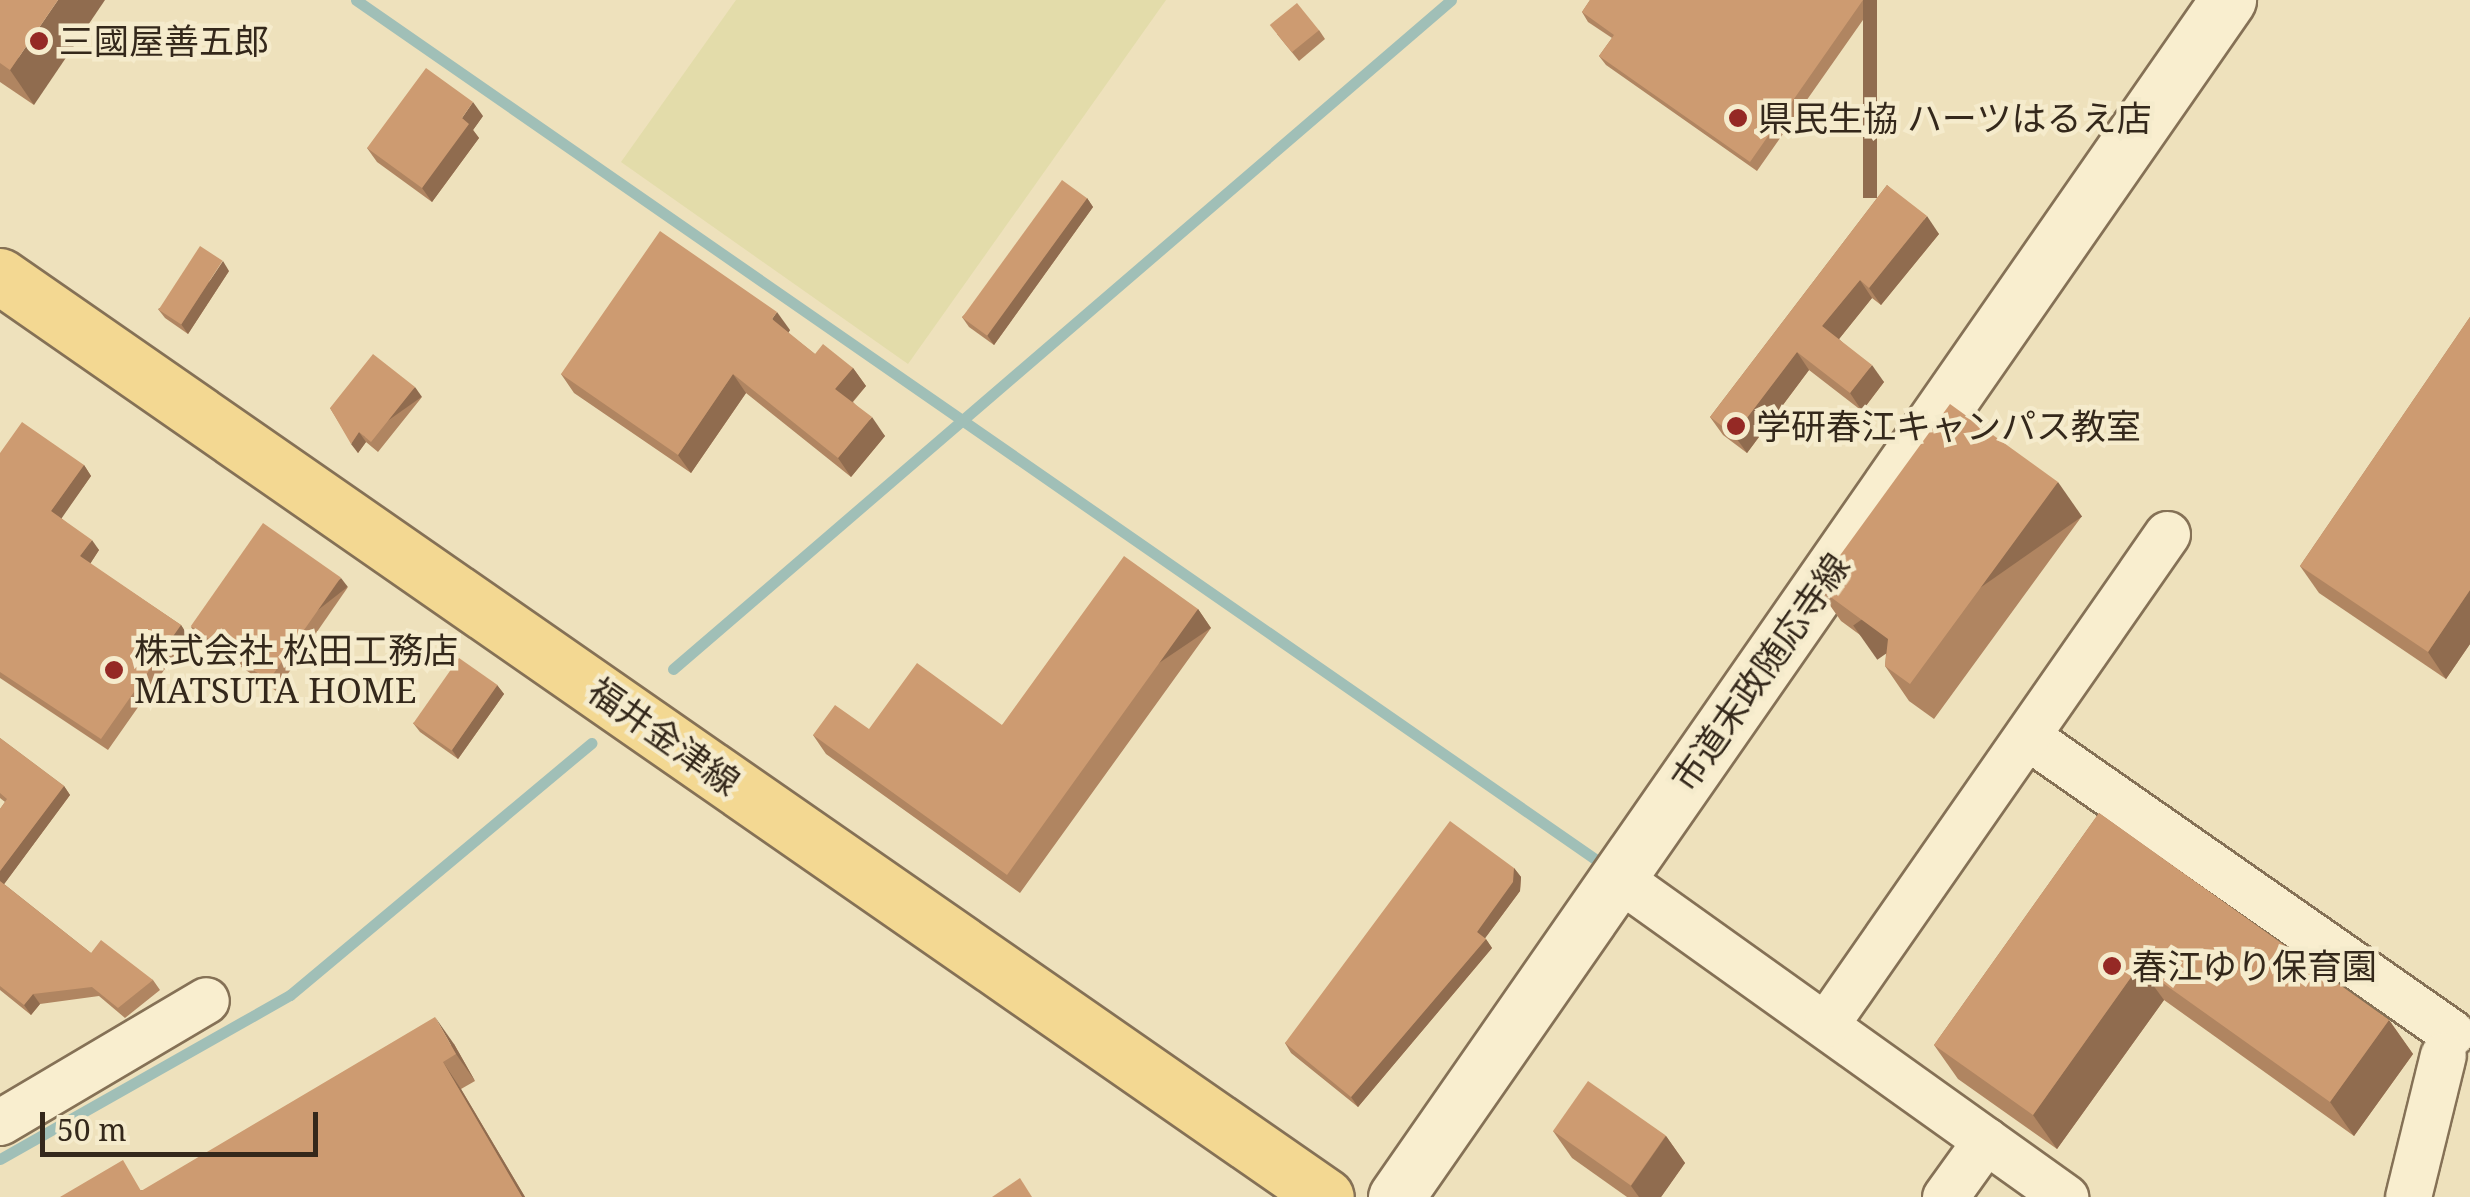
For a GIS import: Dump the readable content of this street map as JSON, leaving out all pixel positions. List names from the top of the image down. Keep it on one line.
{"streets":{"main road":["福井金津線"],"street":["市道末政随応寺線"]},"places":["三國屋善五郎","県民生協 ハーツはるえ店","学研春江キャンパス教室","株式会社 松田工務店 MATSUTA HOME","春江ゆり保育園"],"scale_bar":"50 m"}
